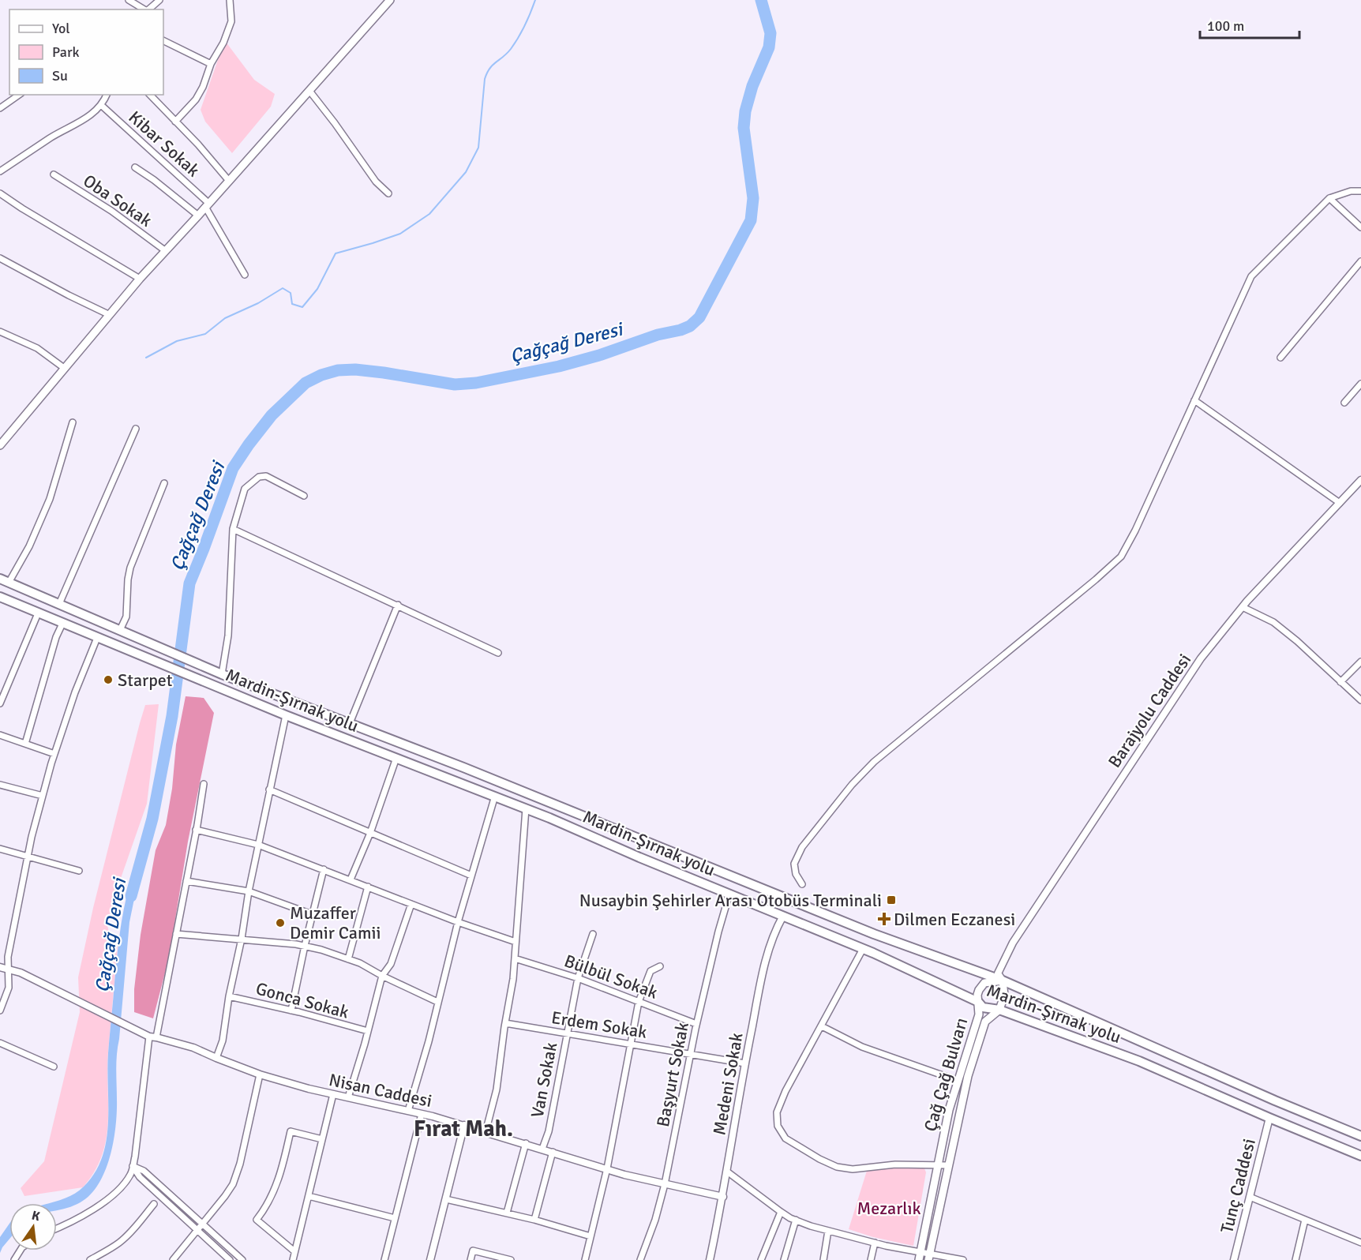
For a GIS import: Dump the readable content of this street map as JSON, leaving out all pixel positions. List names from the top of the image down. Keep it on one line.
{"streets":{"highway":["Mardin-Şırnak yolu"],"main road":["Çağ Çağ Bulvarı"],"street":["Kibar Sokak","Oba Sokak","Barajyolu Caddesi","Bülbül Sokak","Gonca Sokak","Erdem Sokak","Başyurt Sokak","Van Sokak","Medeni Sokak","Nisan Caddesi","Tunç Caddesi"]},"crossings":[["Mardin-Şırnak yolu","Barajyolu Caddesi"],["Mardin-Şırnak yolu","Başyurt Sokak"],["Mardin-Şırnak yolu","Çağ Çağ Bulvarı"],["Mardin-Şırnak yolu","Medeni Sokak"],["Mardin-Şırnak yolu","Tunç Caddesi"],["Barajyolu Caddesi","Çağ Çağ Bulvarı"],["Bülbül Sokak","Başyurt Sokak"],["Bülbül Sokak","Van Sokak"],["Erdem Sokak","Başyurt Sokak"],["Erdem Sokak","Van Sokak"],["Erdem Sokak","Medeni Sokak"],["Başyurt Sokak","Nisan Caddesi"],["Van Sokak","Nisan Caddesi"],["Medeni Sokak","Nisan Caddesi"]],"districts":["Fırat Mah."],"water":["Çağçağ Deresi"],"parks":["Mezarlık"],"places":{"other":["Starpet","Muzaffer Demir Camii"],"transit":["Nusaybin Şehirler Arası Otobüs Terminali"],"health":["Dilmen Eczanesi"]},"legend":["Yol","Park","Su"],"scale_bar":"100 m","north":"top"}
